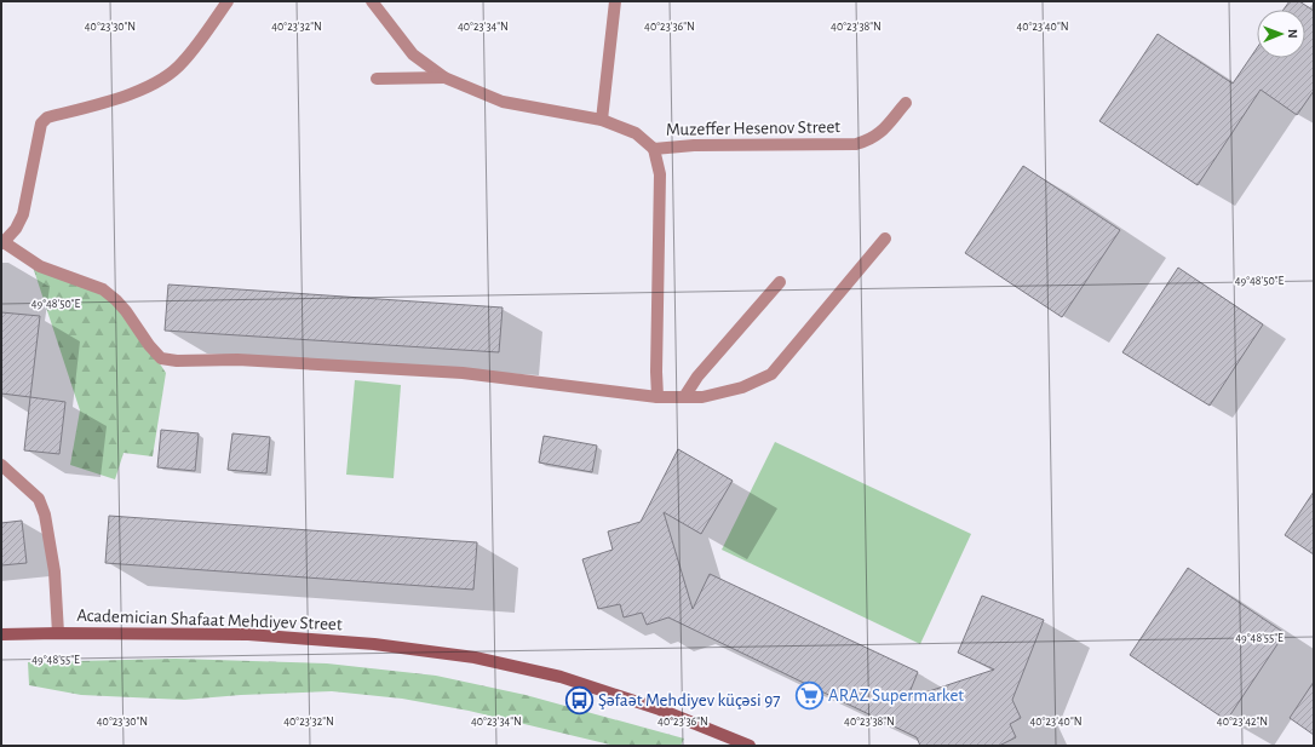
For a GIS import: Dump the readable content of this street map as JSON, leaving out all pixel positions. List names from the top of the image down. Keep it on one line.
{"streets":{"main road":["Academician Shafaat Mehdiyev Street"],"street":["Muzеffеr Hеsеnov Street"]},"places":{"supermarket":["ARAZ Supermarket"],"bus stop":["Şəfaət Mehdiyev küçəsi 97"]},"north":"right","coordinates":["40°23'30\"N","40°23'32\"N","40°23'34\"N","40°23'36\"N","40°23'38\"N","40°23'40\"N","49°48'50\"E","49°48'55\"E","40°23'42\"N"]}
